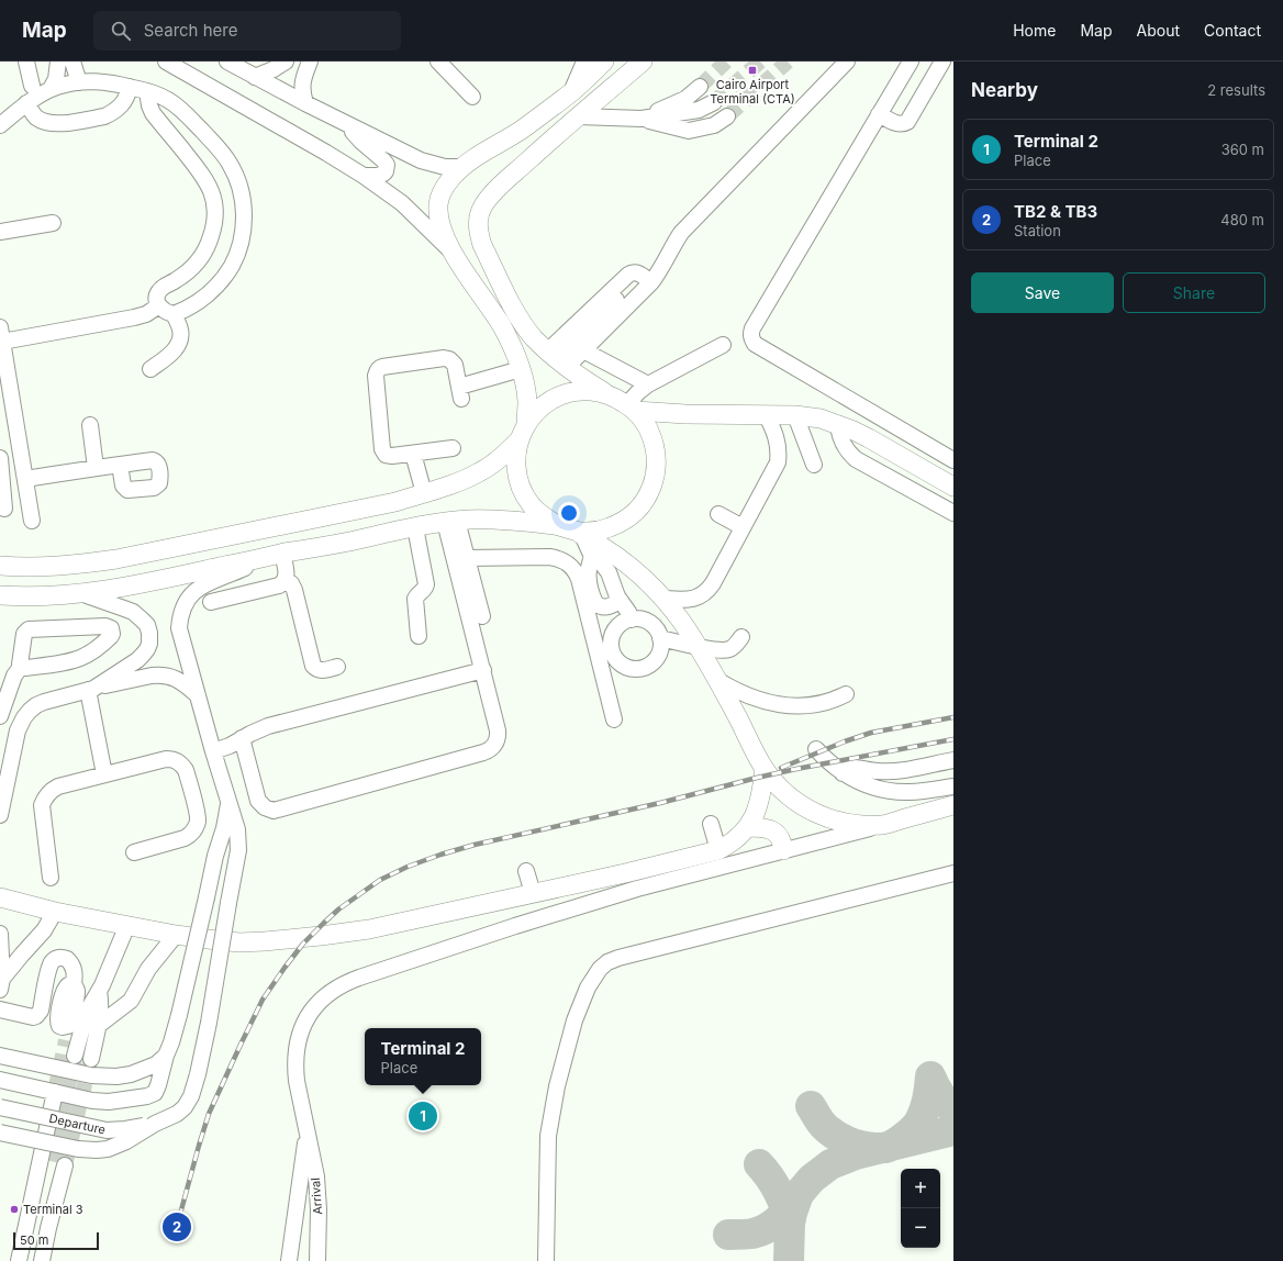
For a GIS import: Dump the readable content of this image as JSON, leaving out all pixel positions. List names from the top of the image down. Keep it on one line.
{"streets":{"street":["Departure","Arrival"]},"places":{"transit":["Cairo Airport Terminal (CTA)"],"other":["Terminal 3"]},"scale_bar":"50 m","page":{"header":"Map","search":"Search here","nav":["Home","Map","About","Contact"],"heading":["Nearby","2 results"],"list":[{"mark":"1","name":"Terminal 2","note":"Place","value":"360 m"},{"mark":"2","name":"TB2 & TB3","note":"Station","value":"480 m"}],"buttons":["Save","Share"],"popup":["Terminal 2","Place"],"pins":["1","2"],"map_buttons":["+","−"],"scale":"50 m"}}
